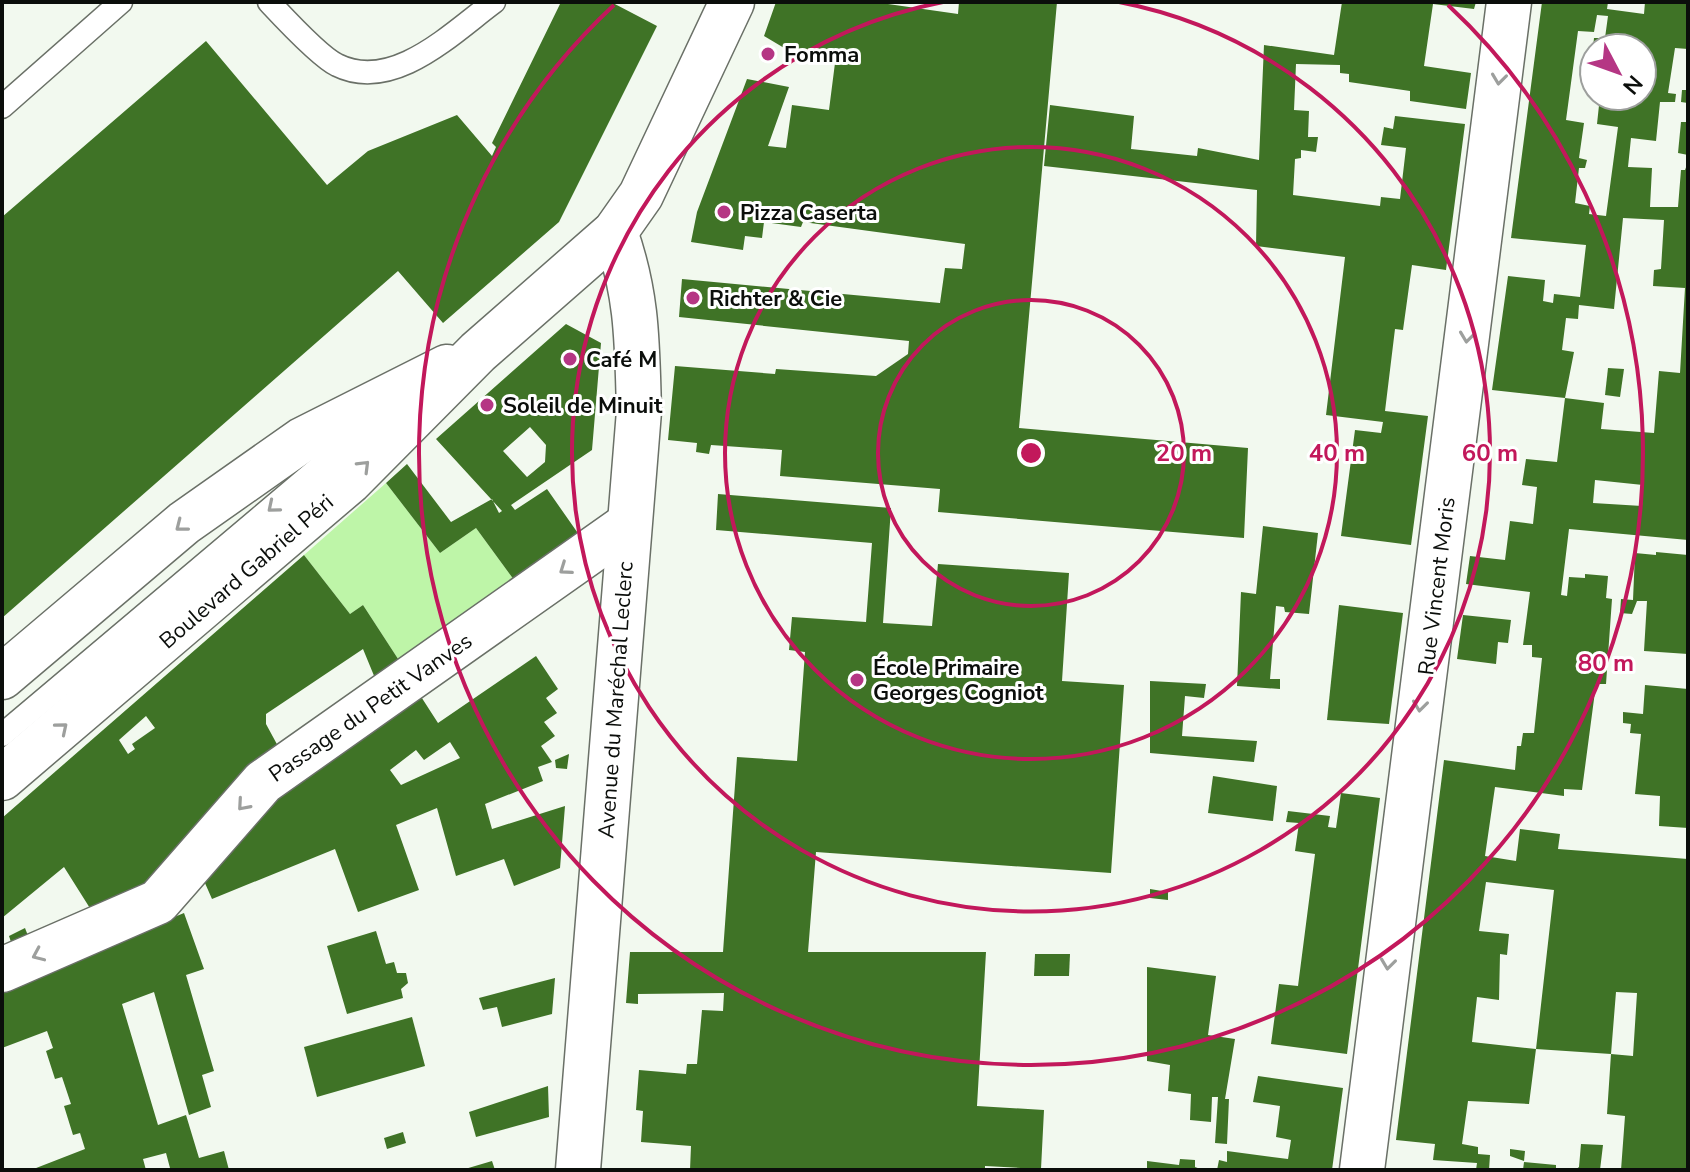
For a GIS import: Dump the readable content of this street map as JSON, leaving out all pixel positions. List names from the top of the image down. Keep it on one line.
{"streets":{"street":["Boulevard Gabriel Péri","Rue Vincent Moris","Avenue du Maréchal Leclerc","Passage du Petit Vanves"]},"crossings":[["Boulevard Gabriel Péri","Avenue du Maréchal Leclerc"],["Avenue du Maréchal Leclerc","Passage du Petit Vanves"]],"one_way":["Rue Vincent Moris","Passage du Petit Vanves"],"places":["Fomma","Pizza Caserta","Richter & Cie","Café M","Soleil de Minuit","École Primaire Georges Cogniot"],"north":"bottom right","rings":["20 m","40 m","60 m","80 m"]}
